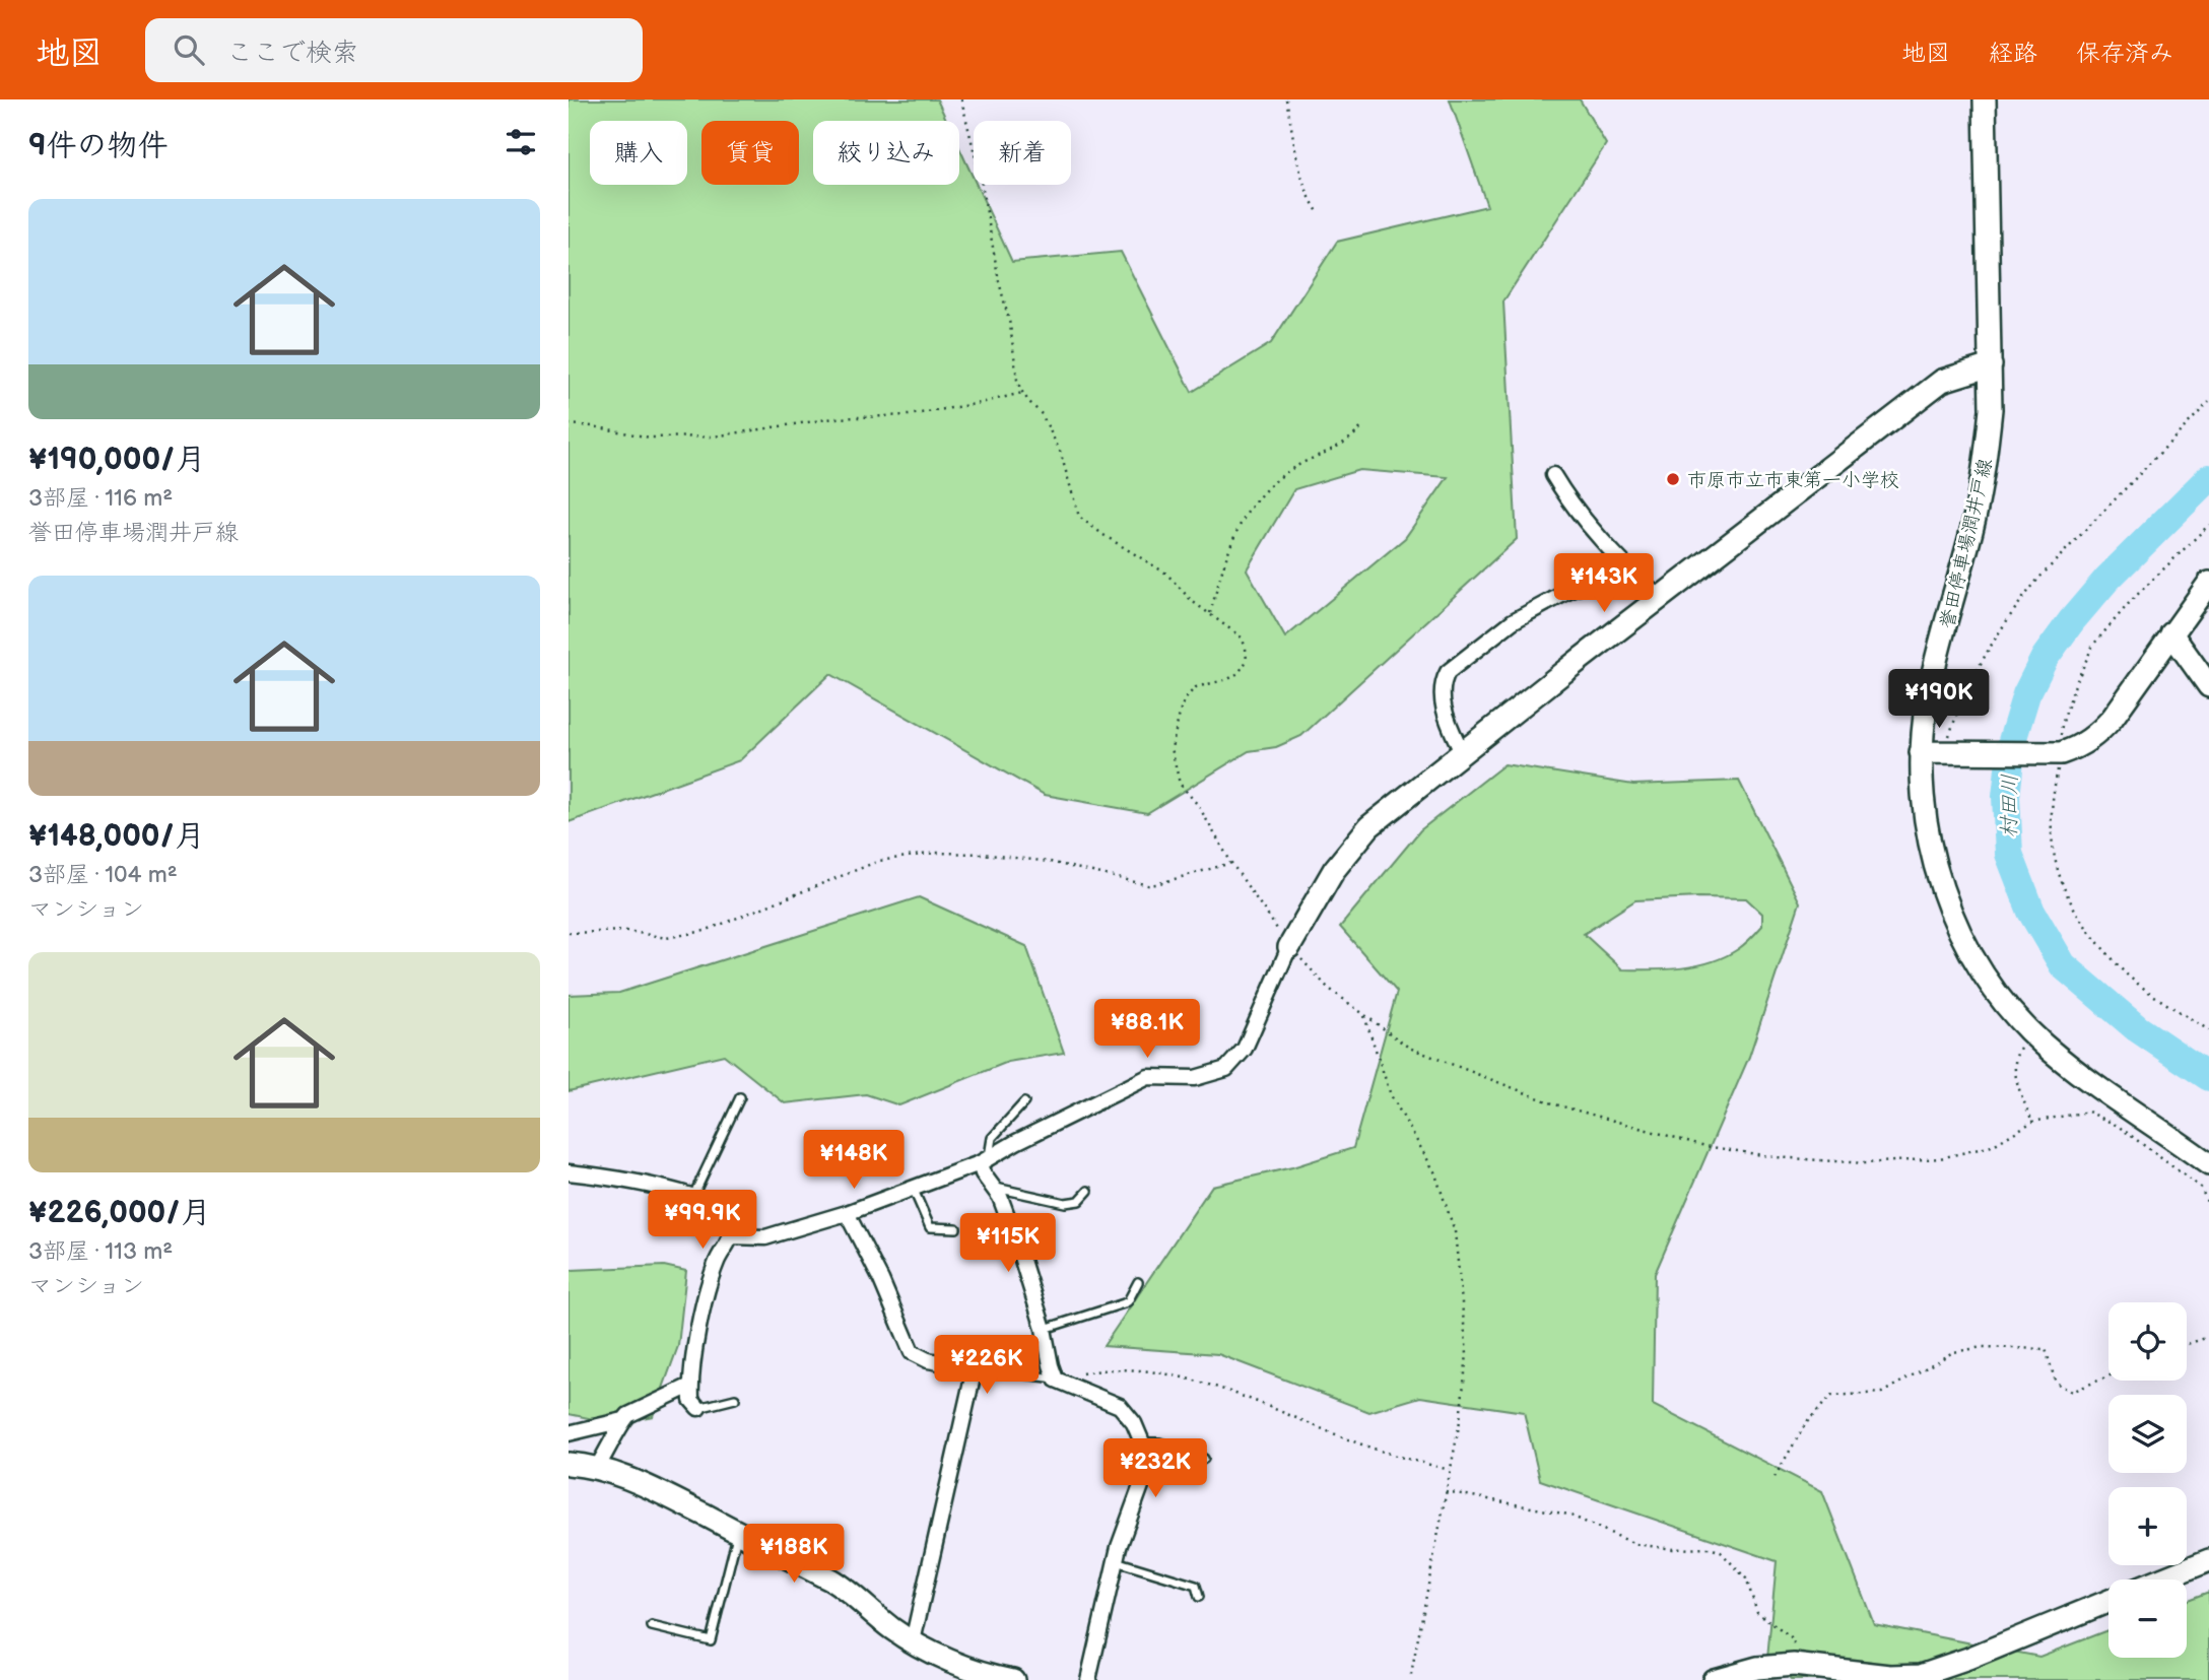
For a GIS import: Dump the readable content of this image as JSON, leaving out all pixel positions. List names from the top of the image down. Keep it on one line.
{"streets":{"main road":["誉田停車場潤井戸線"]},"water":["村田川"],"places":["市原市立市東第一小学校"],"page":{"header":"地図","search":"ここで検索","nav":["地図","経路","保存済み"],"heading":"9件の物件","chip":["購入","賃貸","絞り込み","新着"],"list":[{"name":"¥190,000/月","note":"3部屋 · 116 m² · 誉田停車場潤井戸線"},{"name":"¥148,000/月","note":"3部屋 · 104 m² · マンション"},{"name":"¥226,000/月","note":"3部屋 · 113 m² · マンション"}],"price":["¥143K","¥190K","¥88.1K","¥148K","¥99.9K","¥115K","¥226K","¥232K","¥188K"],"map_buttons":["+","−"]}}
